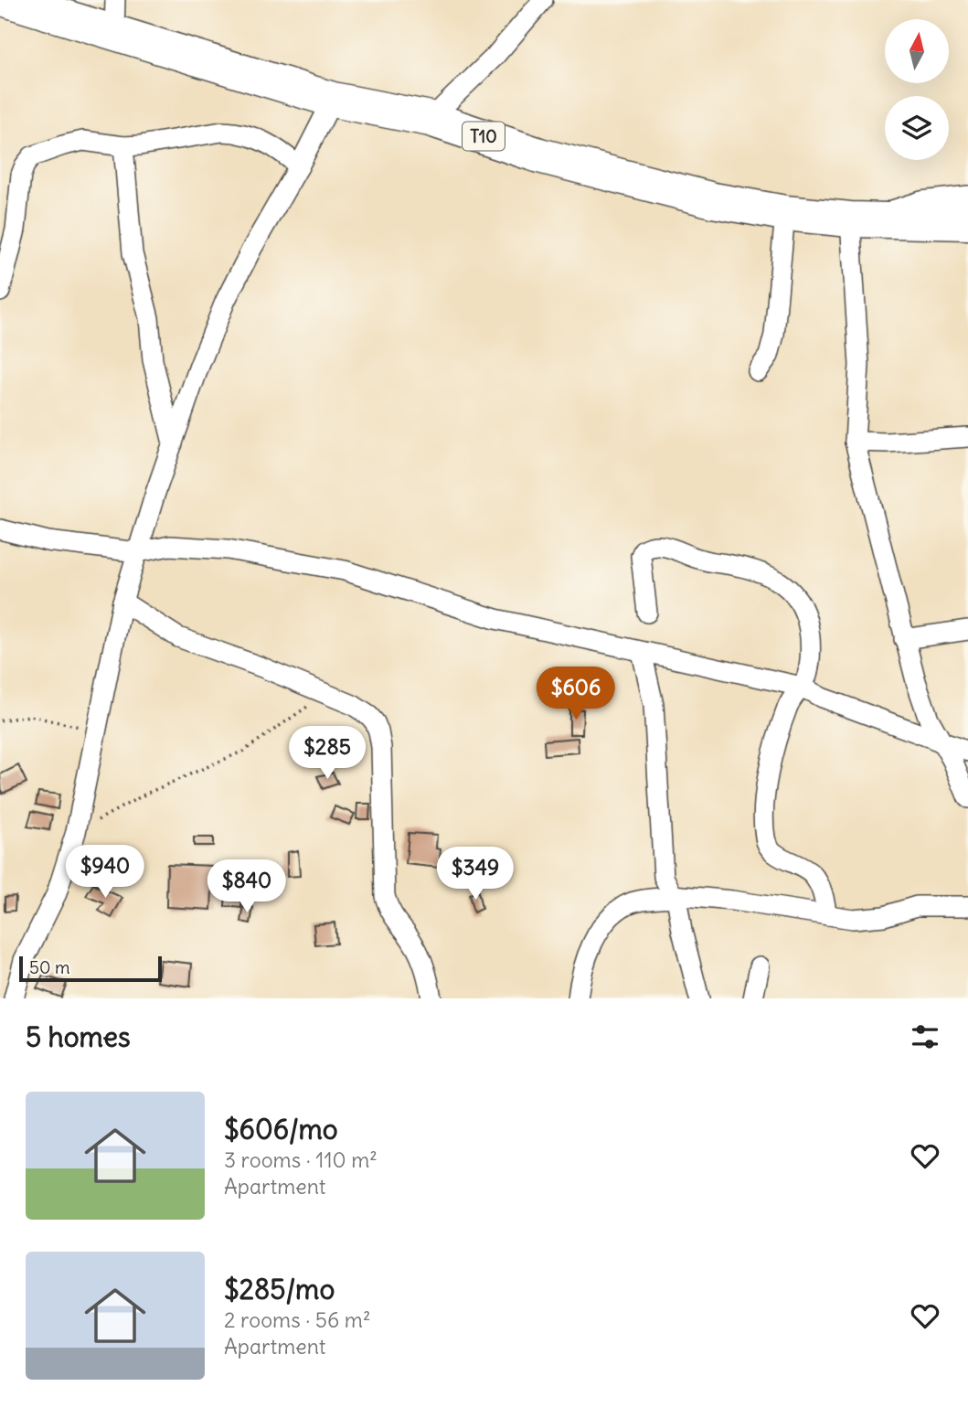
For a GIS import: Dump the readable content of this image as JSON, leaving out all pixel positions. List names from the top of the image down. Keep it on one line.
{"streets":{"highway":["T10"]},"scale_bar":"50 m","north":"top","page":{"price":["$606","$285","$940","$349","$840"],"scale":"50 m","heading":"5 homes","list":[{"name":"$606/mo","note":"3 rooms · 110 m² · Apartment"},{"name":"$285/mo","note":"2 rooms · 56 m² · Apartment"}]}}
